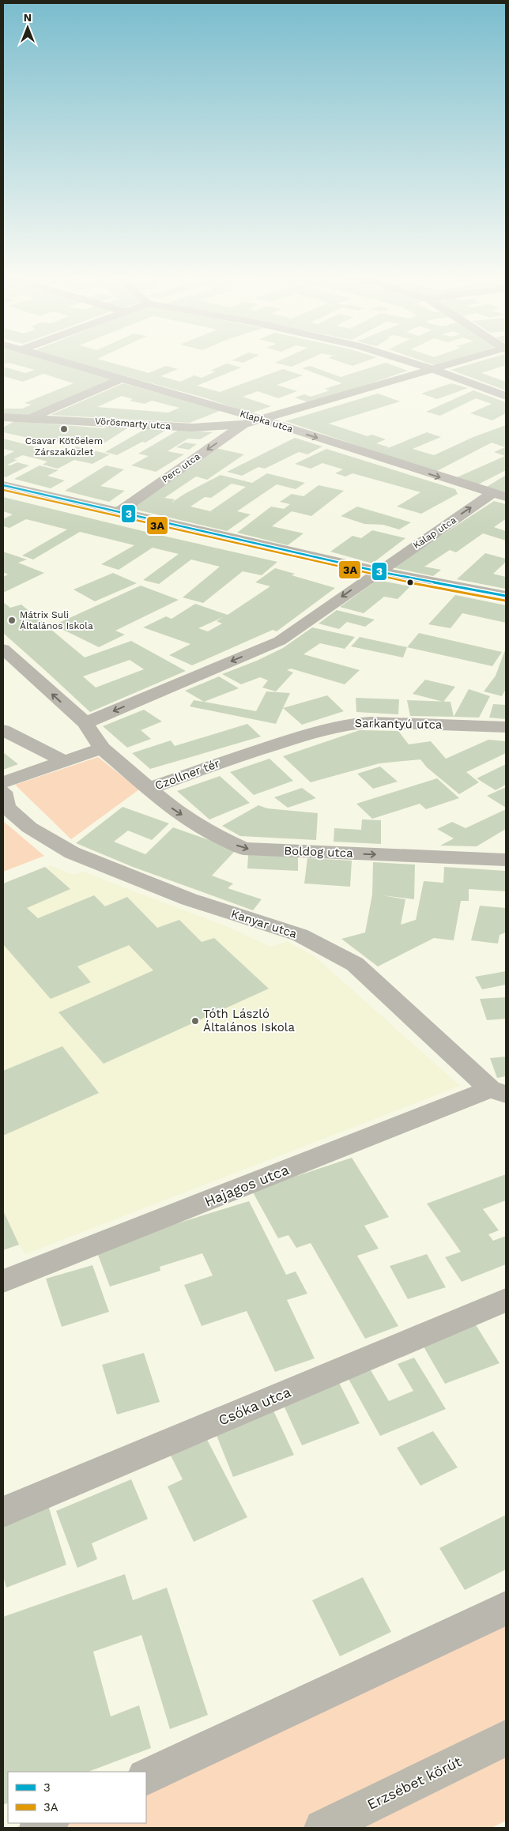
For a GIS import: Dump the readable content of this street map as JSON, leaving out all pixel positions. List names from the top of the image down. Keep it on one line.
{"streets":{"main road":["Erzsébet körút"],"street":["Klapka utca","Vörösmarty utca","Perc utca","Kalap utca","Sarkantyú utca","Czollner tér","Boldog utca","Kanyar utca","Hajagos utca","Csóka utca"]},"crossings":[["Klapka utca","Vörösmarty utca"],["Klapka utca","Kalap utca"],["Vörösmarty utca","Perc utca"],["Kalap utca","Boldog utca"],["Sarkantyú utca","Czollner tér"],["Czollner tér","Boldog utca"],["Kanyar utca","Hajagos utca"]],"places":["Csavar Kötőelem Zárszaküzlet","Mátrix Suli Általános Iskola","Tóth László Általános Iskola"],"lines":["transit line 3","transit line 3A"],"legend":["3","3A"],"north":"top"}
